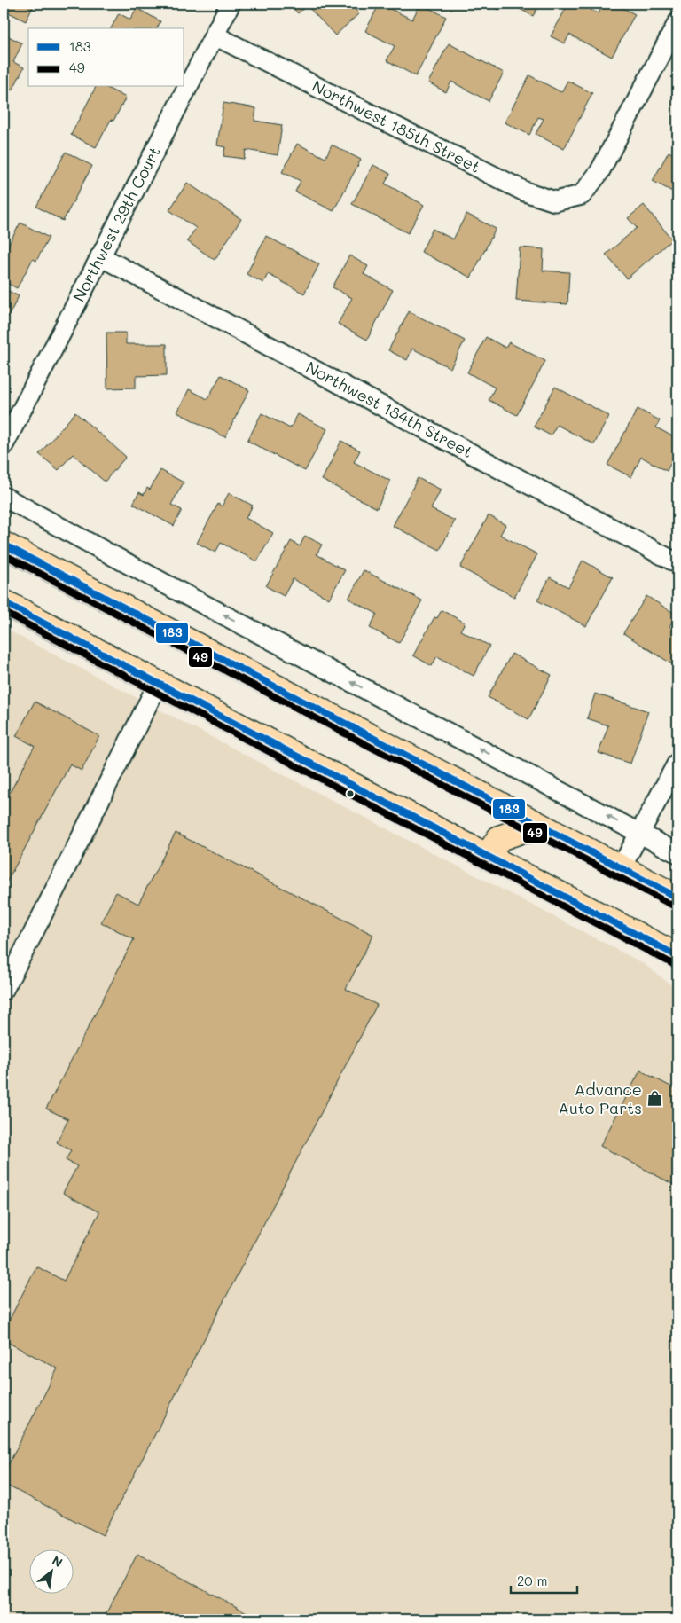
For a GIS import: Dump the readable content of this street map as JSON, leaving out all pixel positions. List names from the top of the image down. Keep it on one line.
{"streets":{"street":["Northwest 185th Street","Northwest 29th Court","Northwest 184th Street"]},"crossings":[["Northwest 185th Street","Northwest 29th Court"],["Northwest 29th Court","Northwest 184th Street"]],"places":{"shop":["Advance Auto Parts"]},"lines":["transit line 183","transit line 49"],"legend":["183","49"],"scale_bar":"20 m","north":"top right"}
